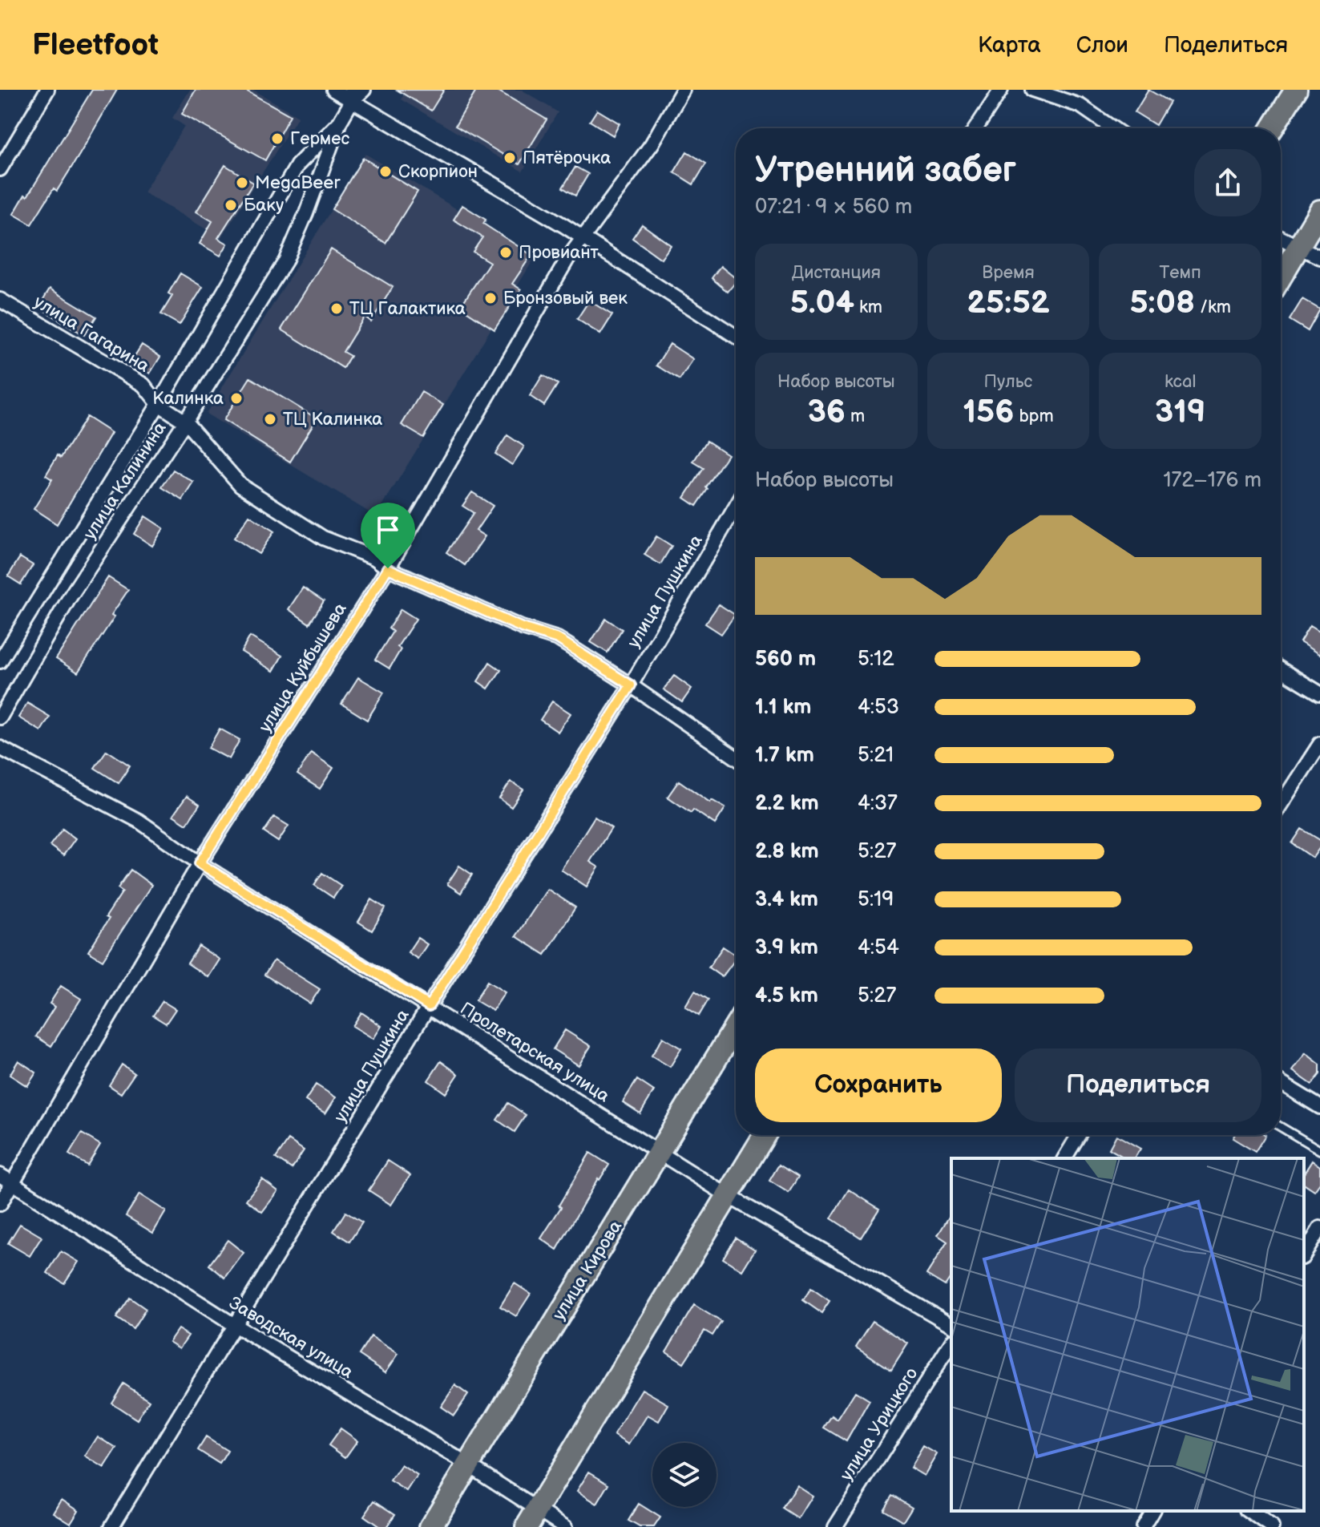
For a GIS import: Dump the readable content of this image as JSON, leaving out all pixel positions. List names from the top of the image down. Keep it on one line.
{"streets":{"main road":["улица Кирова"],"street":["улица Гагарина","улица Калинина","улица Пушкина","улица Куйбышева","Пролетарская улица","Заводская улица","улица Урицкого"]},"crossings":[["улица Гагарина","улица Калинина"],["улица Гагарина","улица Пушкина"],["улица Гагарина","улица Куйбышева"],["улица Пушкина","Пролетарская улица"],["улица Пушкина","Заводская улица"],["улица Куйбышева","Пролетарская улица"],["улица Куйбышева","Заводская улица"],["Пролетарская улица","улица Кирова"],["улица Кирова","Заводская улица"]],"places":["Гермес","Пятёрочка","Скорпион","MegaBeer","Баку","Провиант","Бронзовый век","ТЦ Галактика","Калинка","ТЦ Калинка"],"page":{"header":"Fleetfoot","nav":["Карта","Слои","Поделиться"],"heading":["Утренний забег","07:21 · 9 × 560 m"],"stats":[["Дистанция","5.04 km"],["Время","25:52"],["Темп","5:08 /km"],["Набор высоты","36 m"],["Пульс","156 bpm"],["kcal","319"]],"chart":["Набор высоты","172–176 m"],"list":[{"name":"560 m","note":"5:12"},{"name":"1.1 km","note":"4:53"},{"name":"1.7 km","note":"5:21"},{"name":"2.2 km","note":"4:37"},{"name":"2.8 km","note":"5:27"},{"name":"3.4 km","note":"5:19"},{"name":"3.9 km","note":"4:54"},{"name":"4.5 km","note":"5:27"}],"buttons":["Сохранить","Поделиться"]}}
